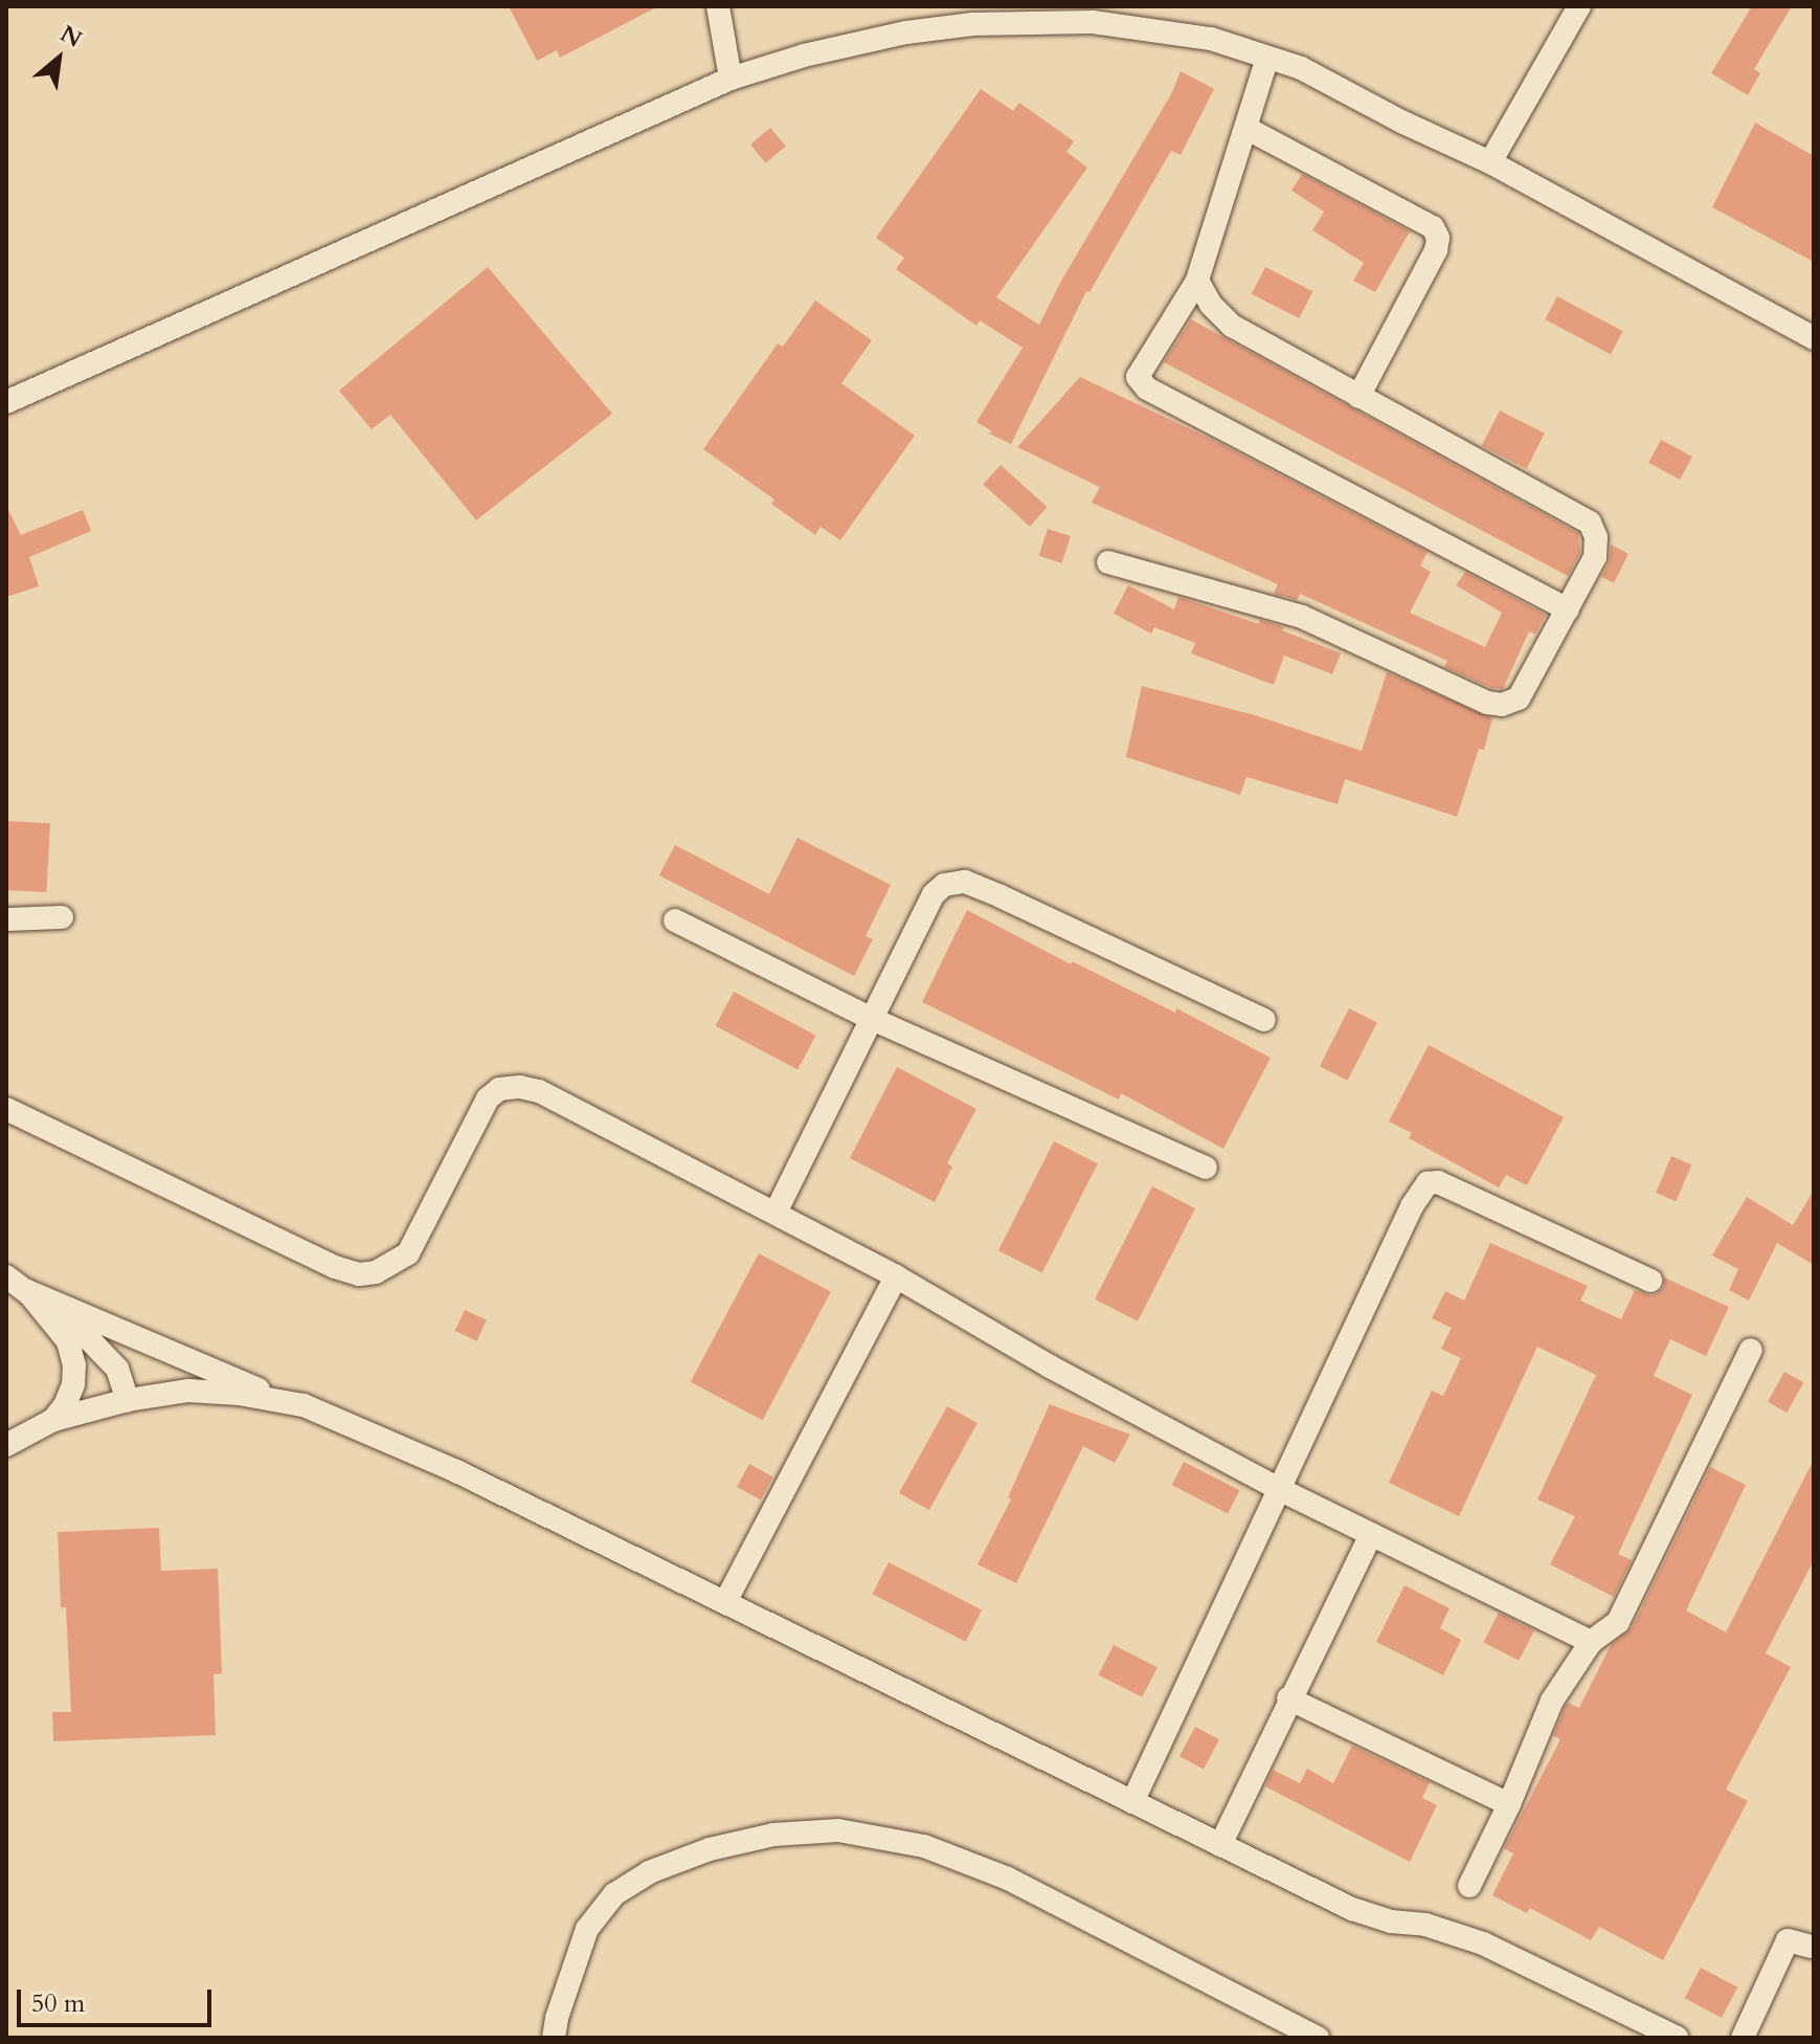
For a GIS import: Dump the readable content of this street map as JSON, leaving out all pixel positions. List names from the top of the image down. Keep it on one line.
{"scale_bar":"50 m","north":"top right"}
